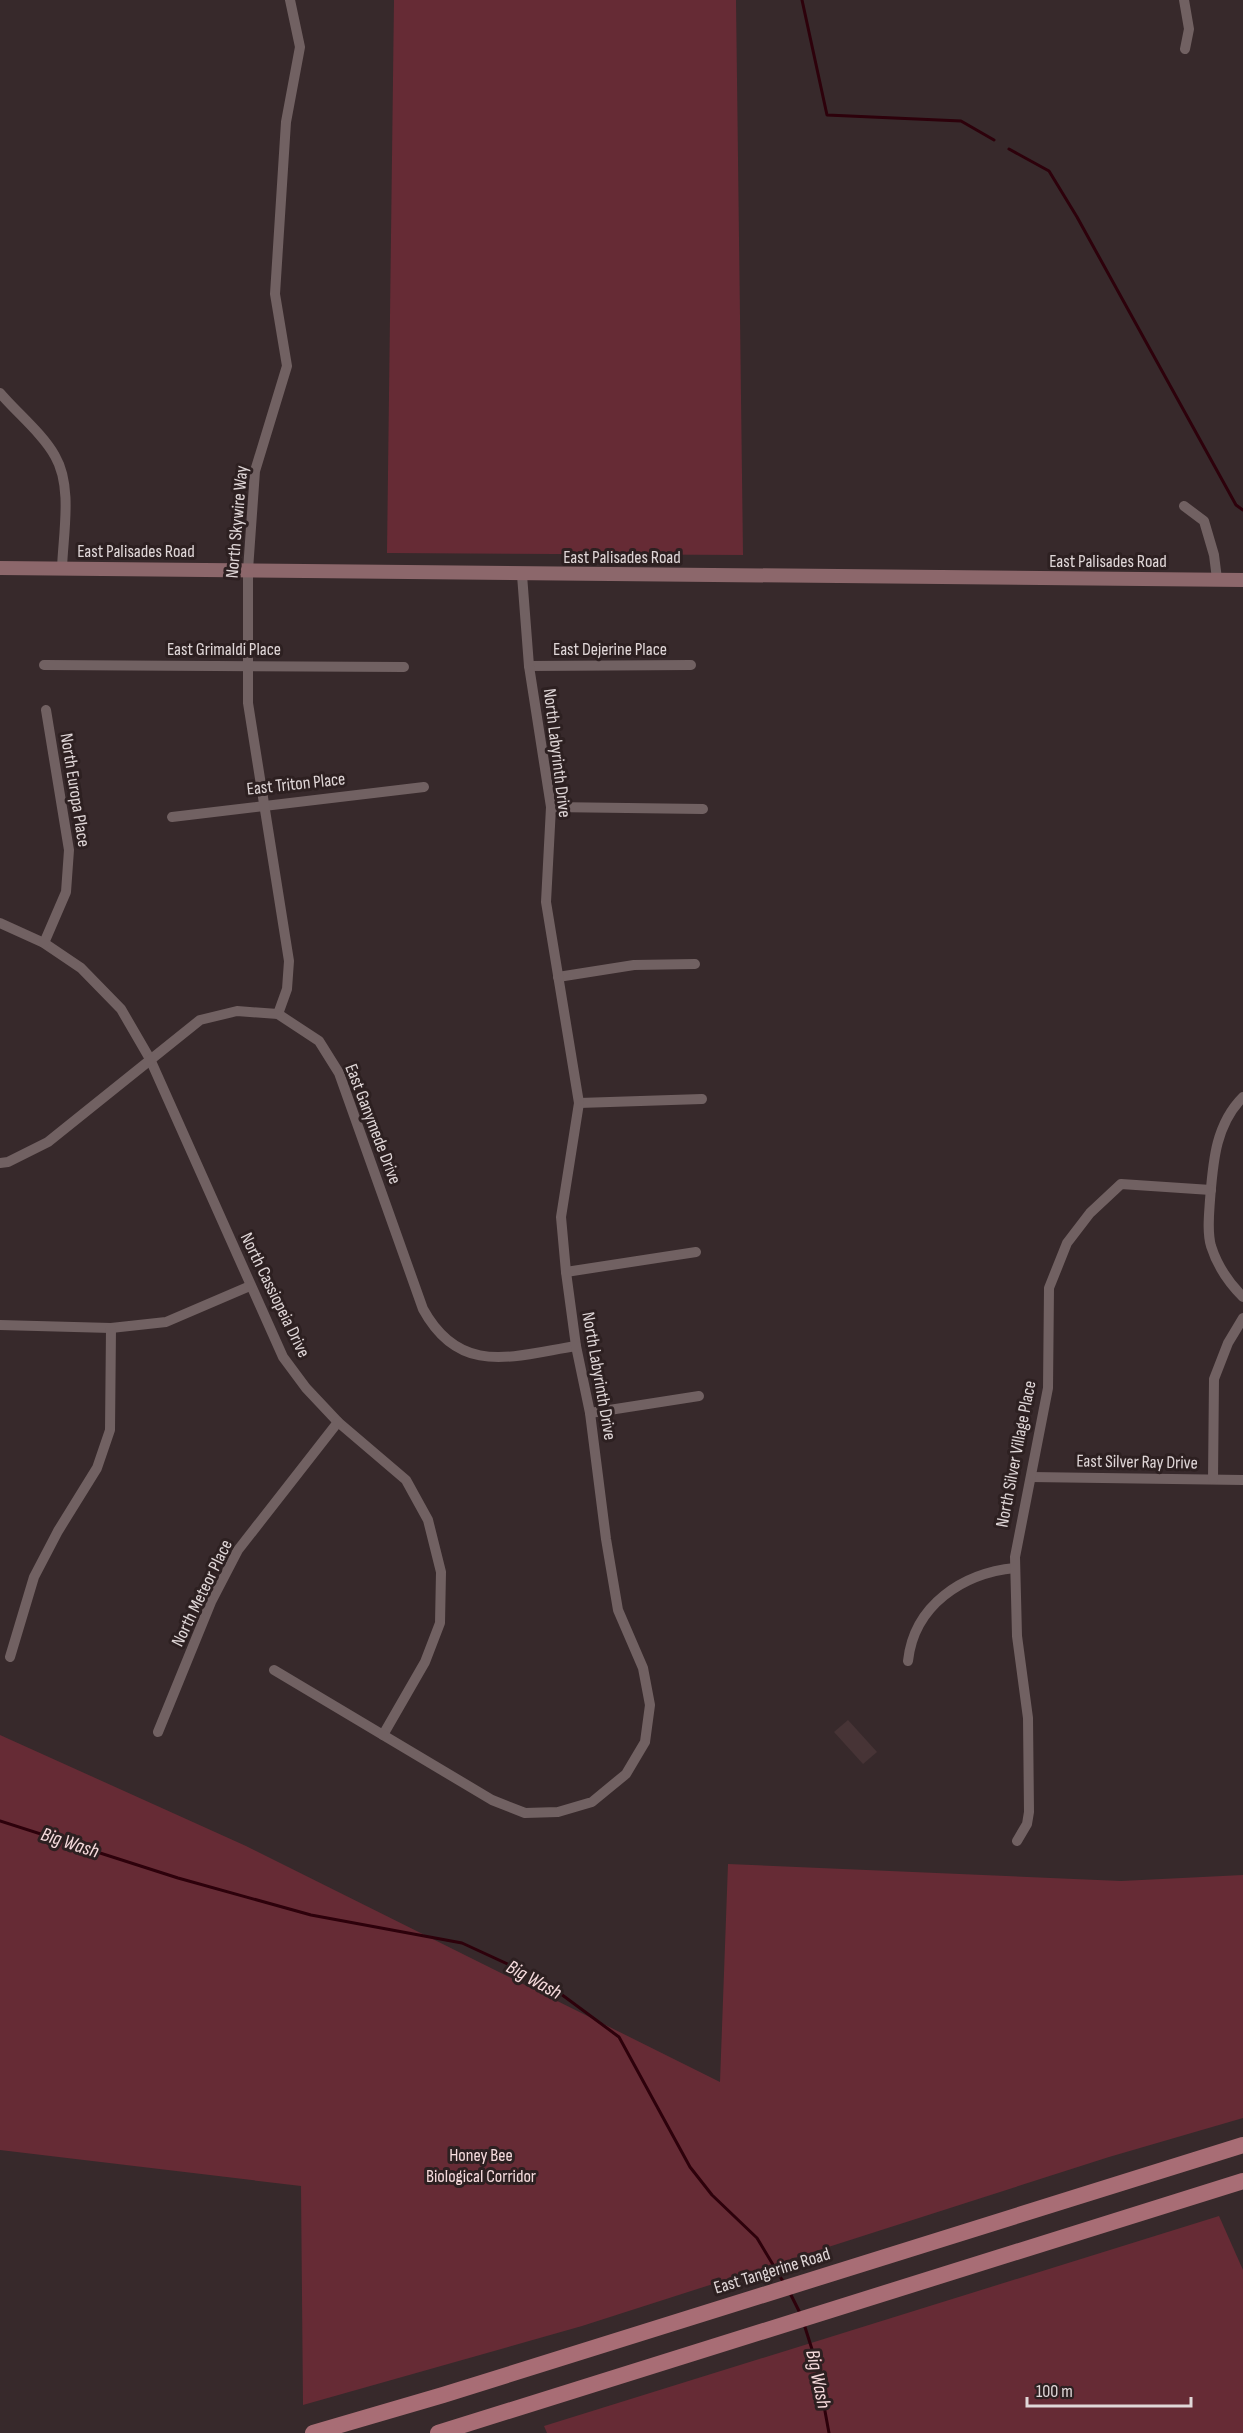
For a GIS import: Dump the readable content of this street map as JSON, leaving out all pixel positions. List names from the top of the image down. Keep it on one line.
{"streets":{"main road":["East Tangerine Road"],"street":["North Skywire Way","East Palisades Road","East Grimaldi Place","East Dejerine Place","North Labyrinth Drive","East Triton Place","North Europa Place","East Ganymede Drive","North Cassiopeia Drive","North Silver Village Place","East Silver Ray Drive","North Meteor Place"]},"crossings":[["North Skywire Way","East Palisades Road"],["North Skywire Way","East Grimaldi Place"],["North Skywire Way","East Triton Place"],["North Skywire Way","East Ganymede Drive"],["East Palisades Road","North Labyrinth Drive"],["East Dejerine Place","North Labyrinth Drive"],["North Labyrinth Drive","East Ganymede Drive"],["North Labyrinth Drive","North Cassiopeia Drive"],["North Europa Place","North Cassiopeia Drive"],["East Ganymede Drive","North Cassiopeia Drive"],["North Cassiopeia Drive","North Meteor Place"],["North Silver Village Place","East Silver Ray Drive"]],"water":["Big Wash"],"parks":["Honey Bee Biological Corridor"],"scale_bar":"100 m"}
